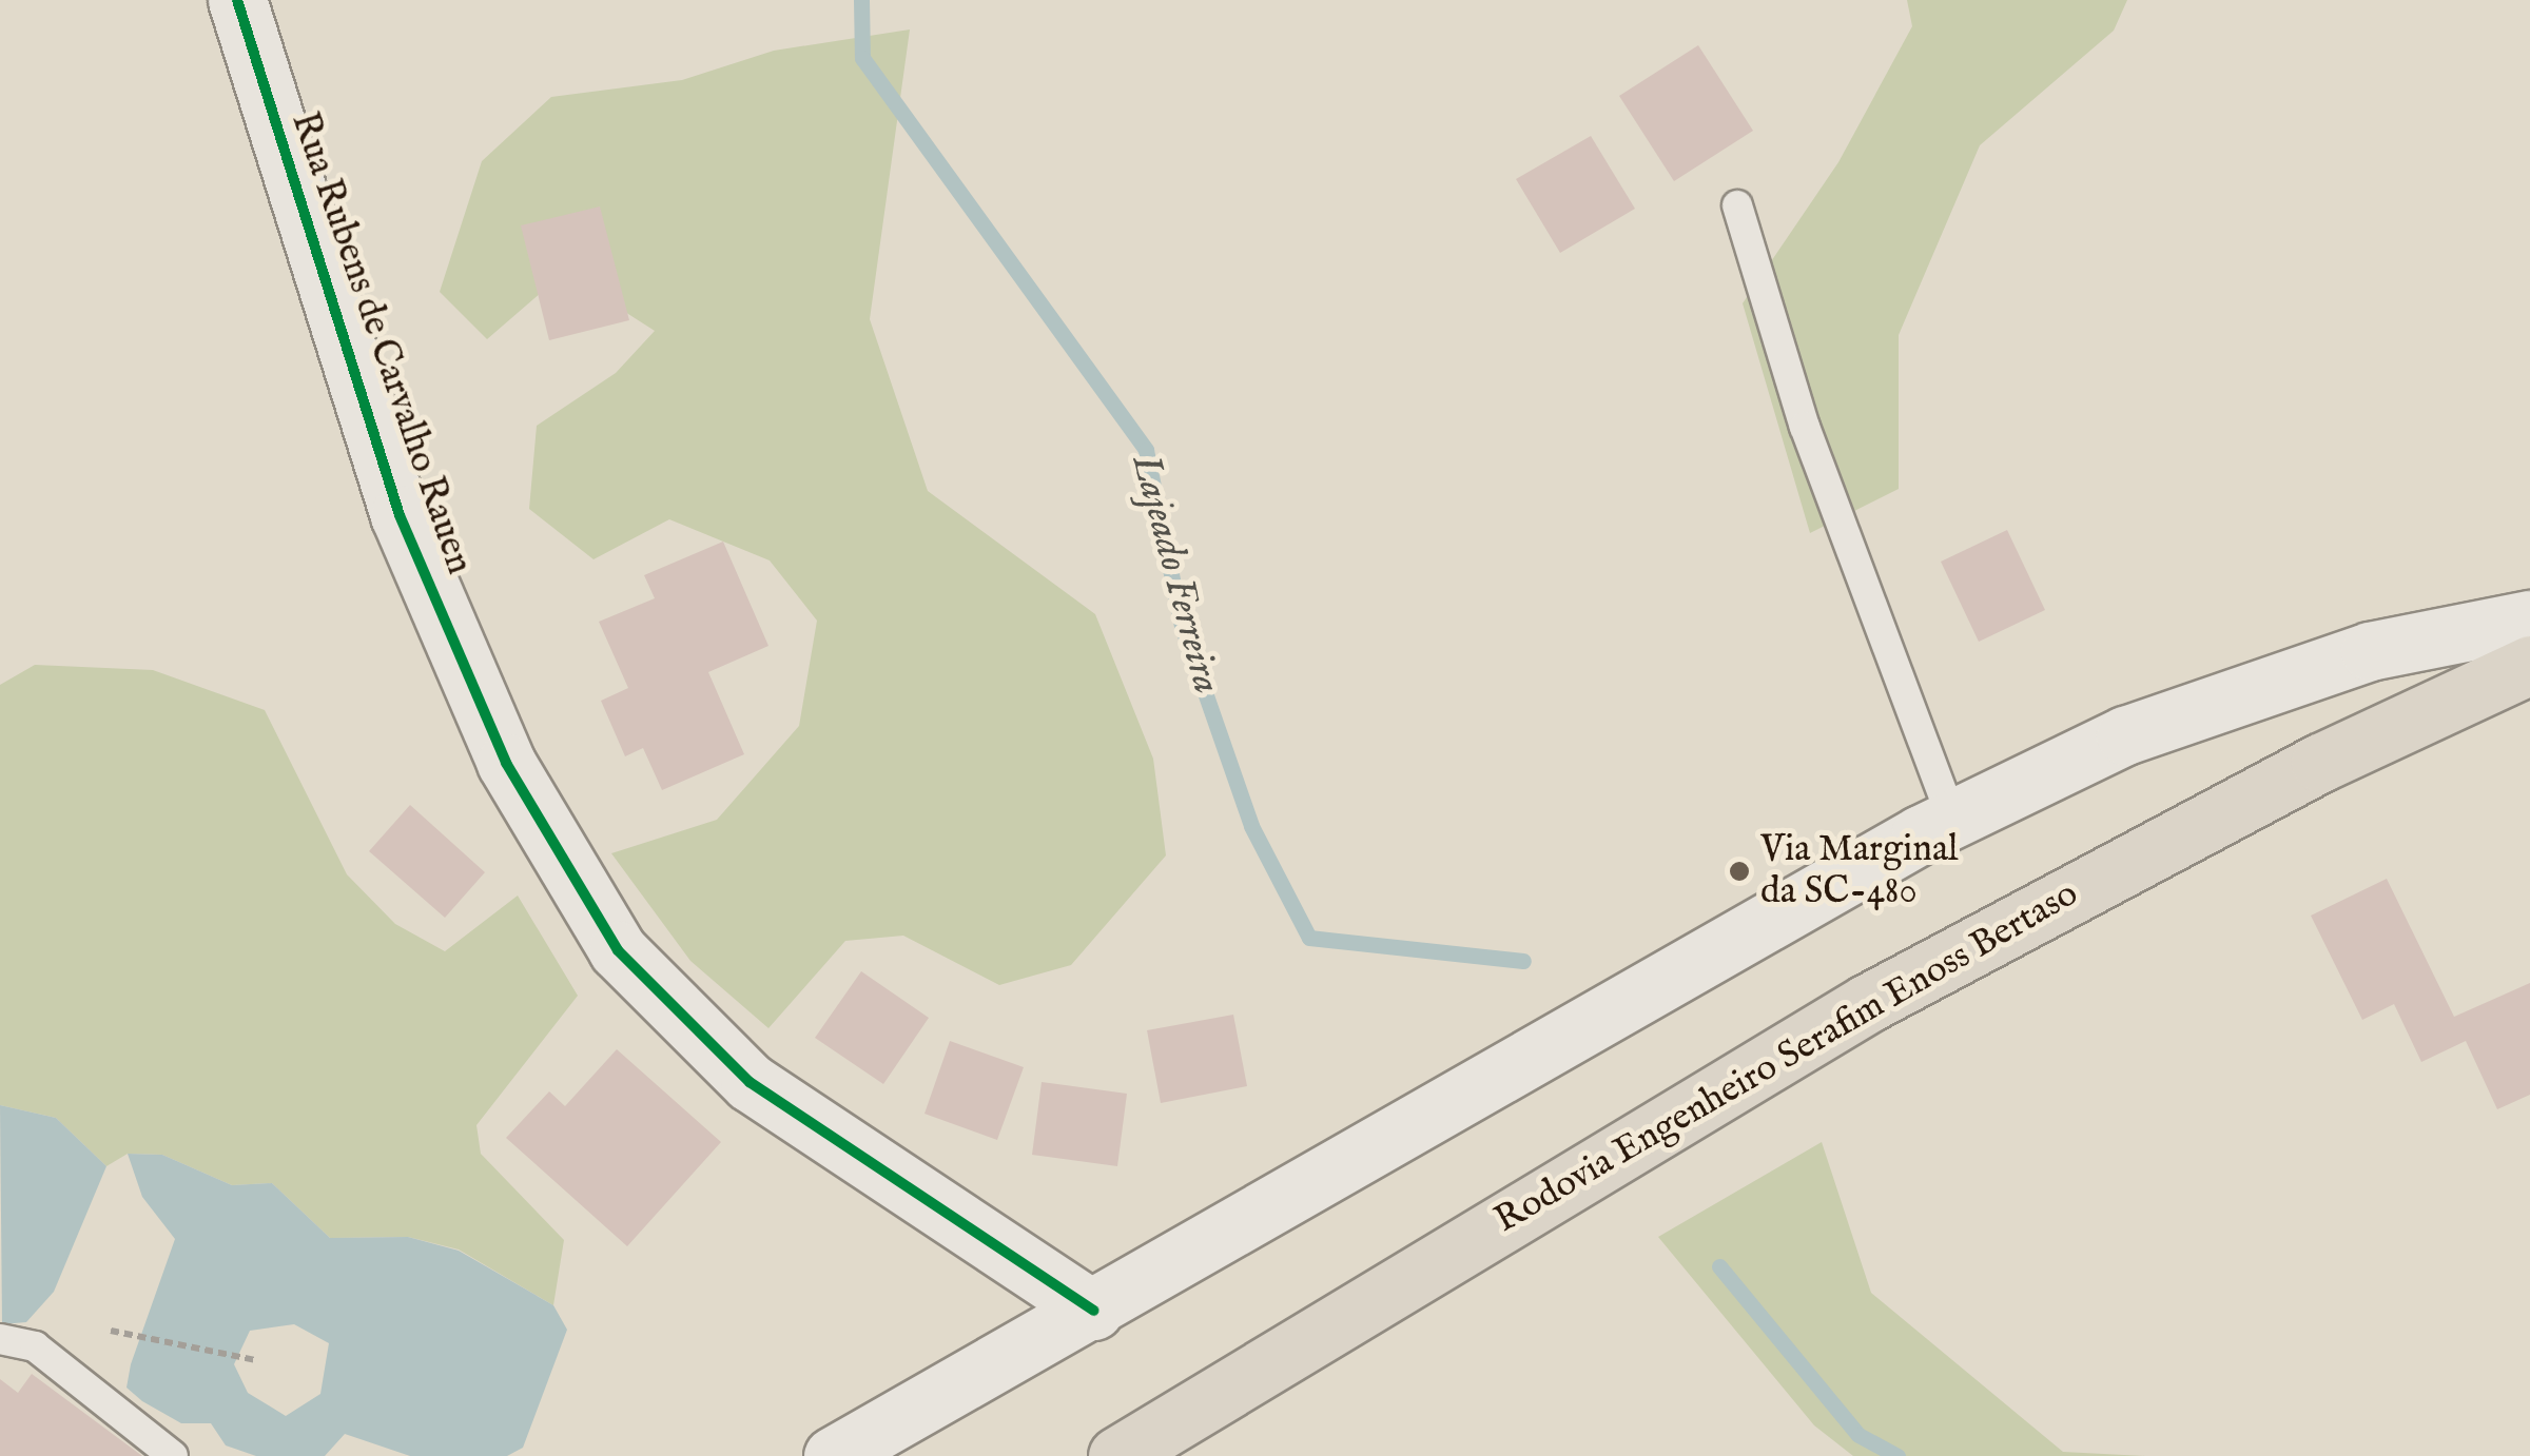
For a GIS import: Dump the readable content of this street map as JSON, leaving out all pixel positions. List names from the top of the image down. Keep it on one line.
{"streets":{"highway":["Rodovia Engenheiro Serafim Enoss Bertaso"],"main road":["Rua Rubens de Carvalho Rauen"]},"water":["Lajeado Ferreira"],"places":["Via Marginal da SC-480"]}
